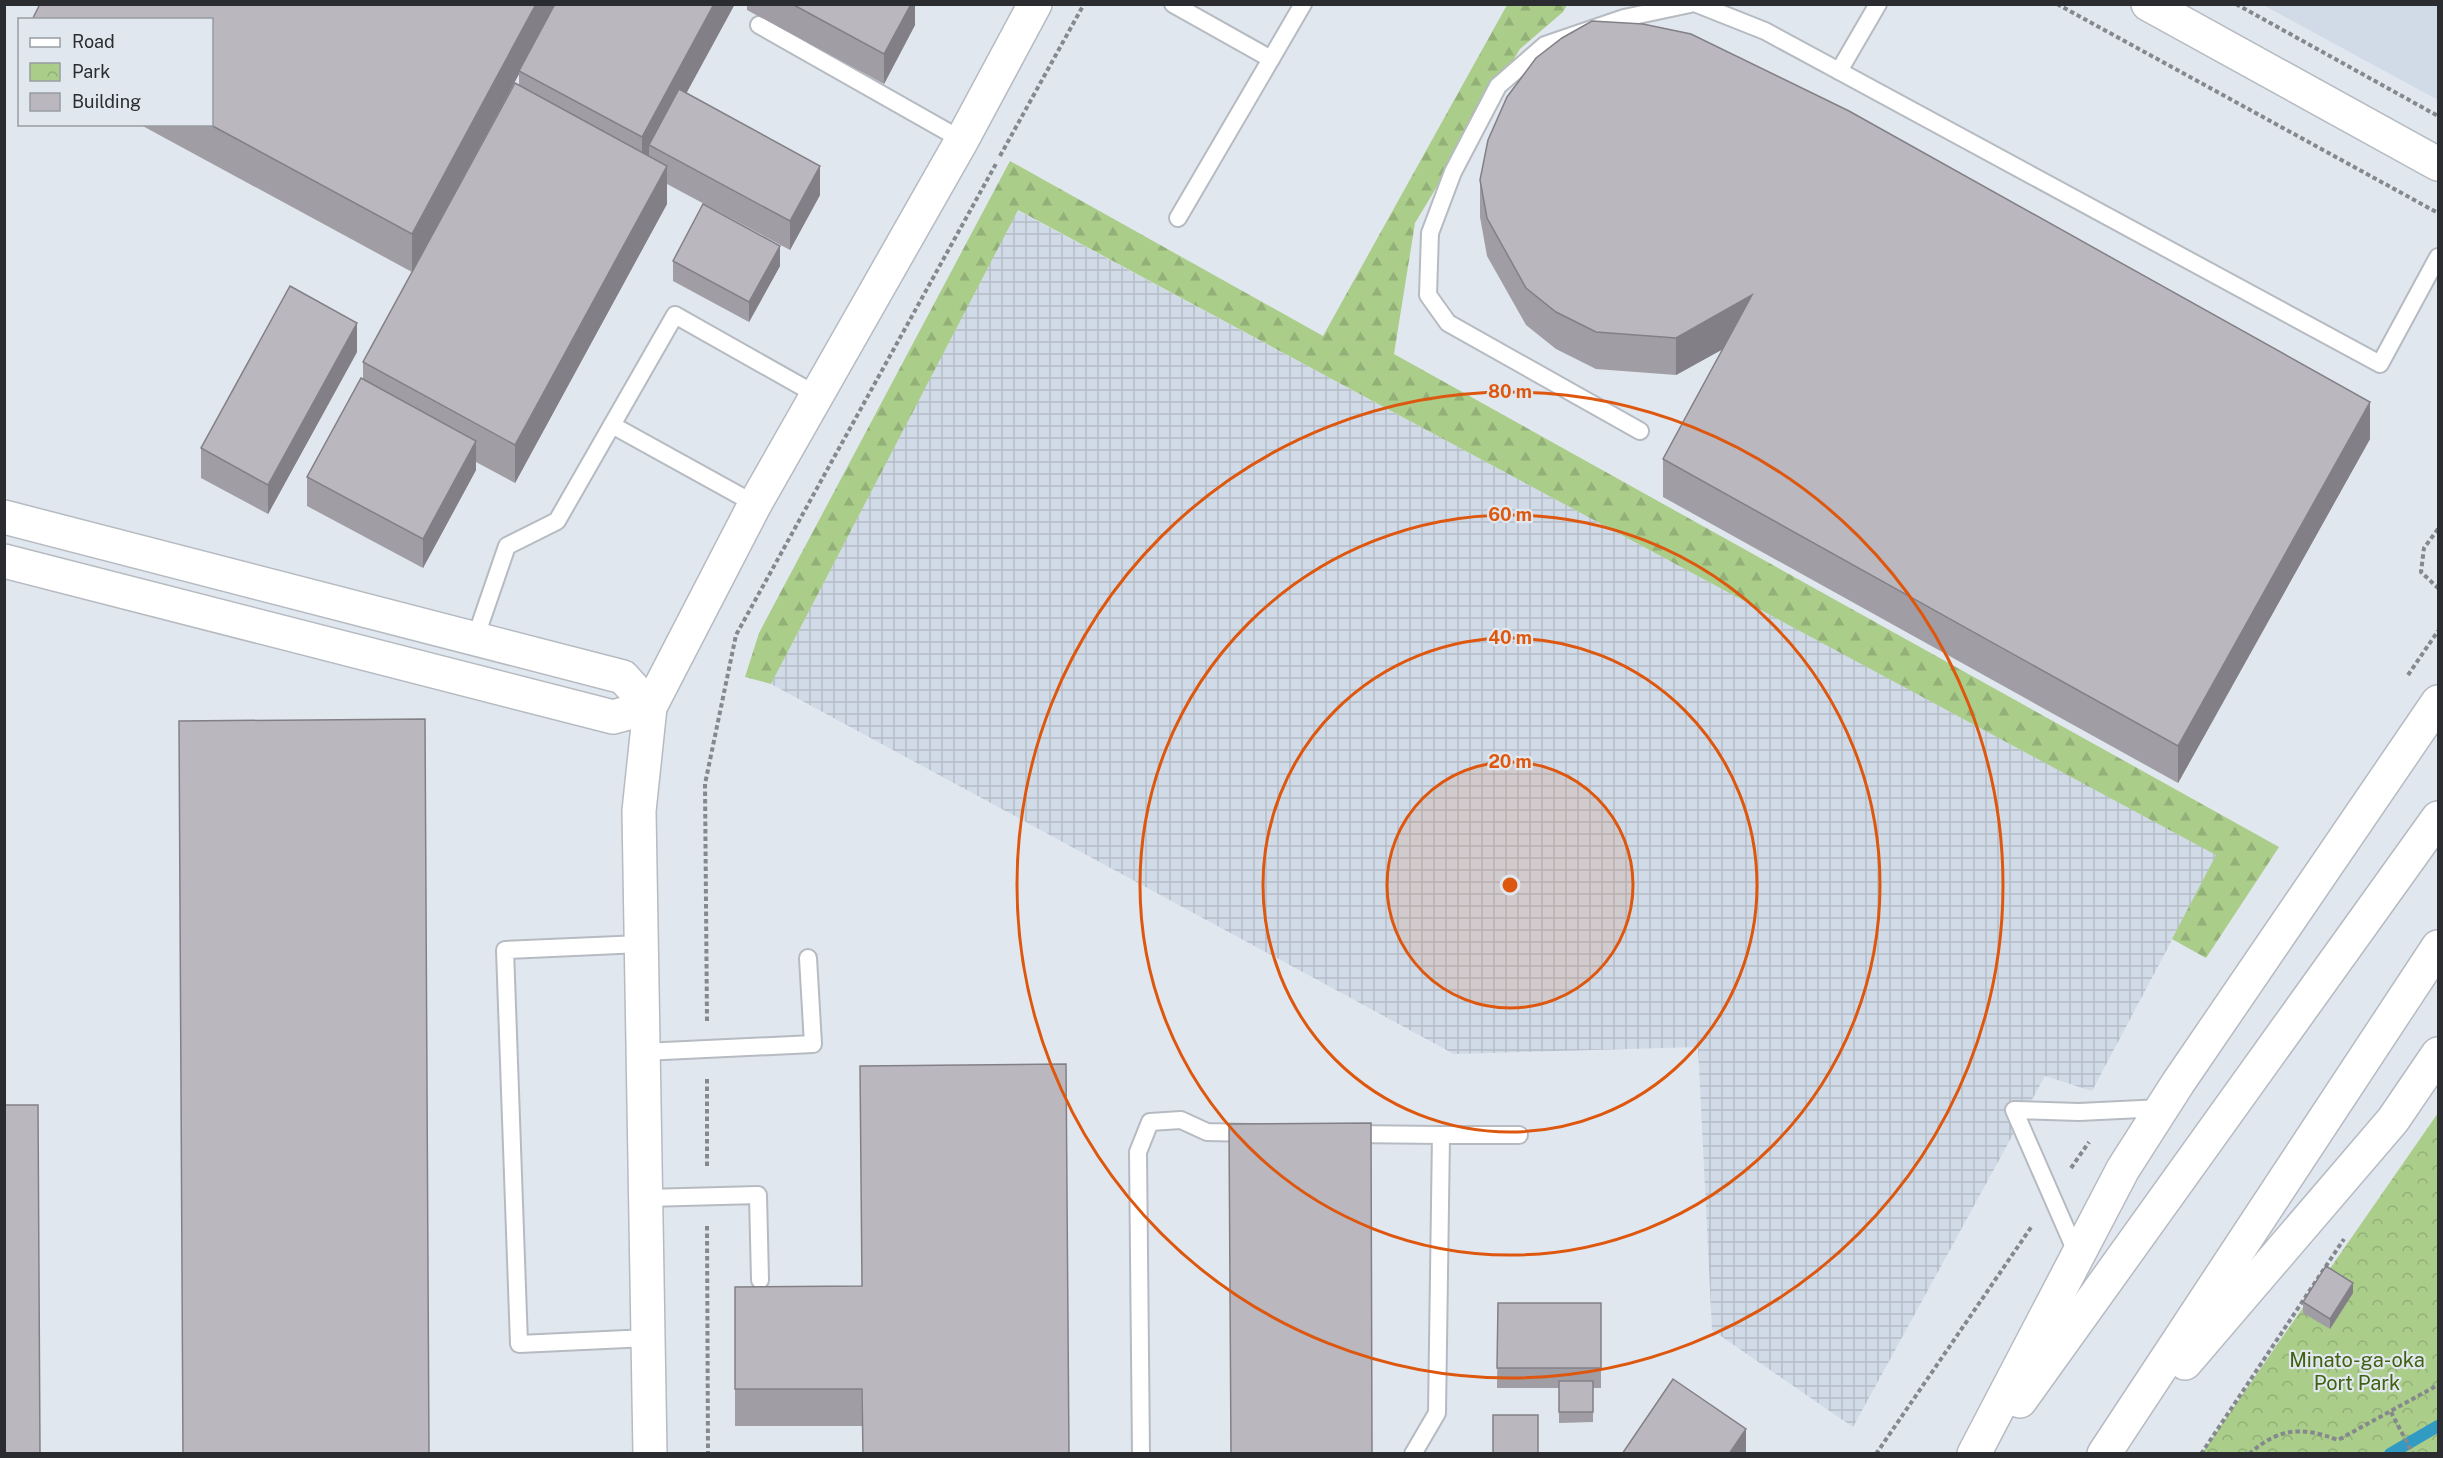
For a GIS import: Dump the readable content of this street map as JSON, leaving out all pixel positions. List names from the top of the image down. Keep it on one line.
{"parks":["Minato-ga-oka Port Park"],"legend":["Road","Park","Building"],"rings":["80 m","60 m","40 m","20 m"]}
